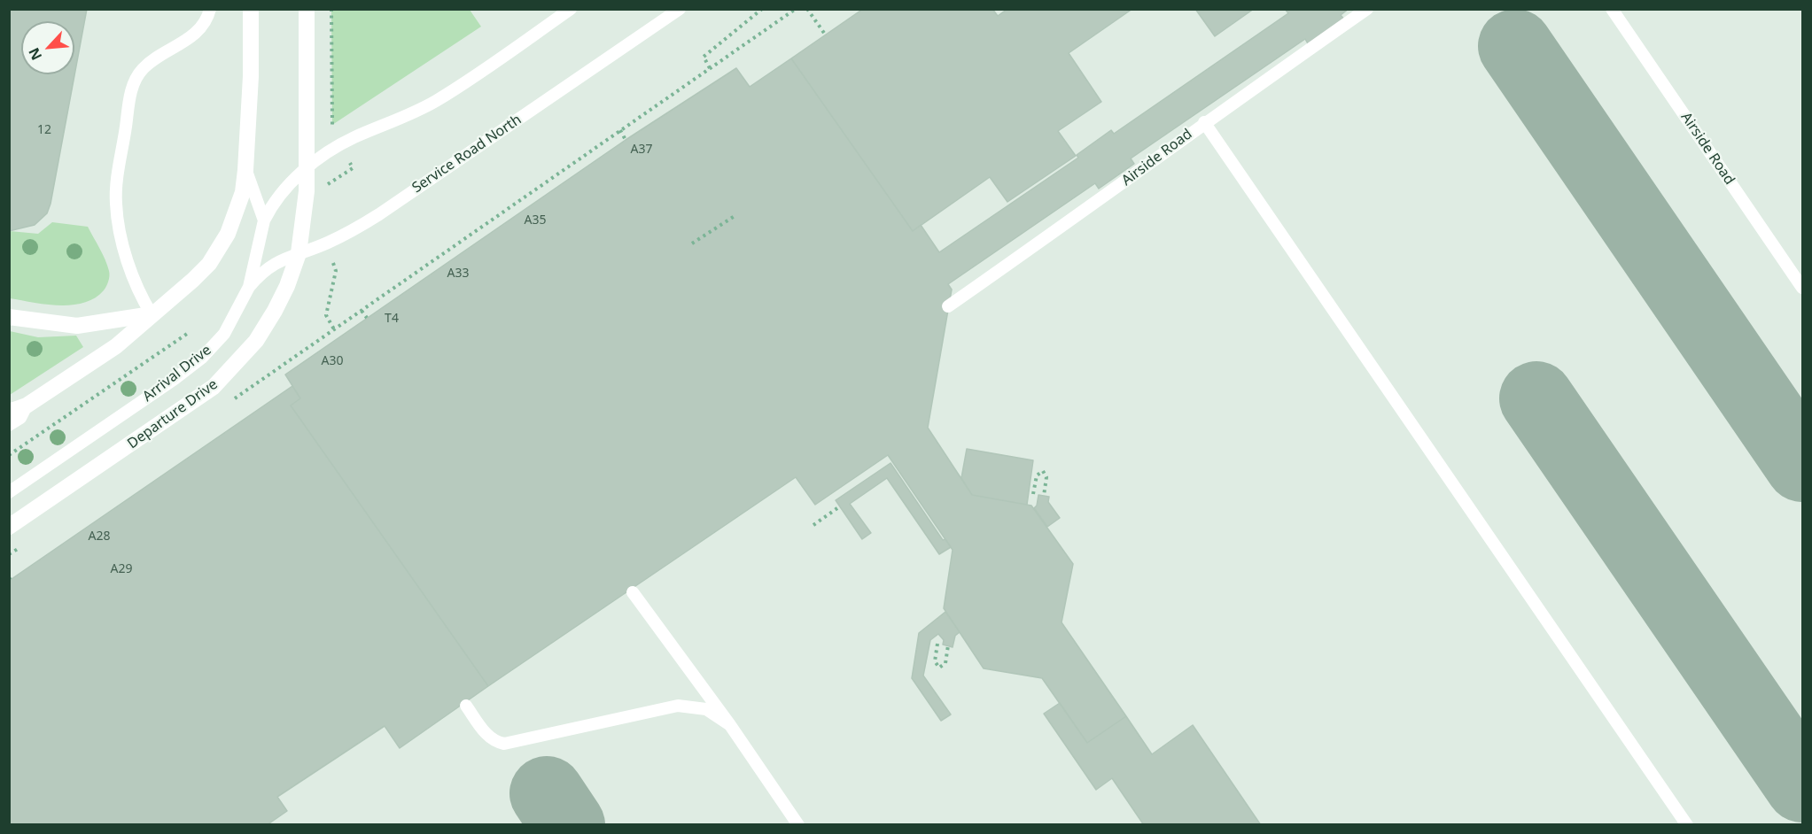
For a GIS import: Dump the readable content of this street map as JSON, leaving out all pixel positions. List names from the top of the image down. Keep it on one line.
{"streets":{"street":["Departure Drive"],"lane":["Airside Road","Service Road North","Arrival Drive"]},"crossings":[["Service Road North","Arrival Drive"]],"house_numbers":["12","A37","A35","A33","T4","A30","A28","A29"],"north":"bottom left"}
